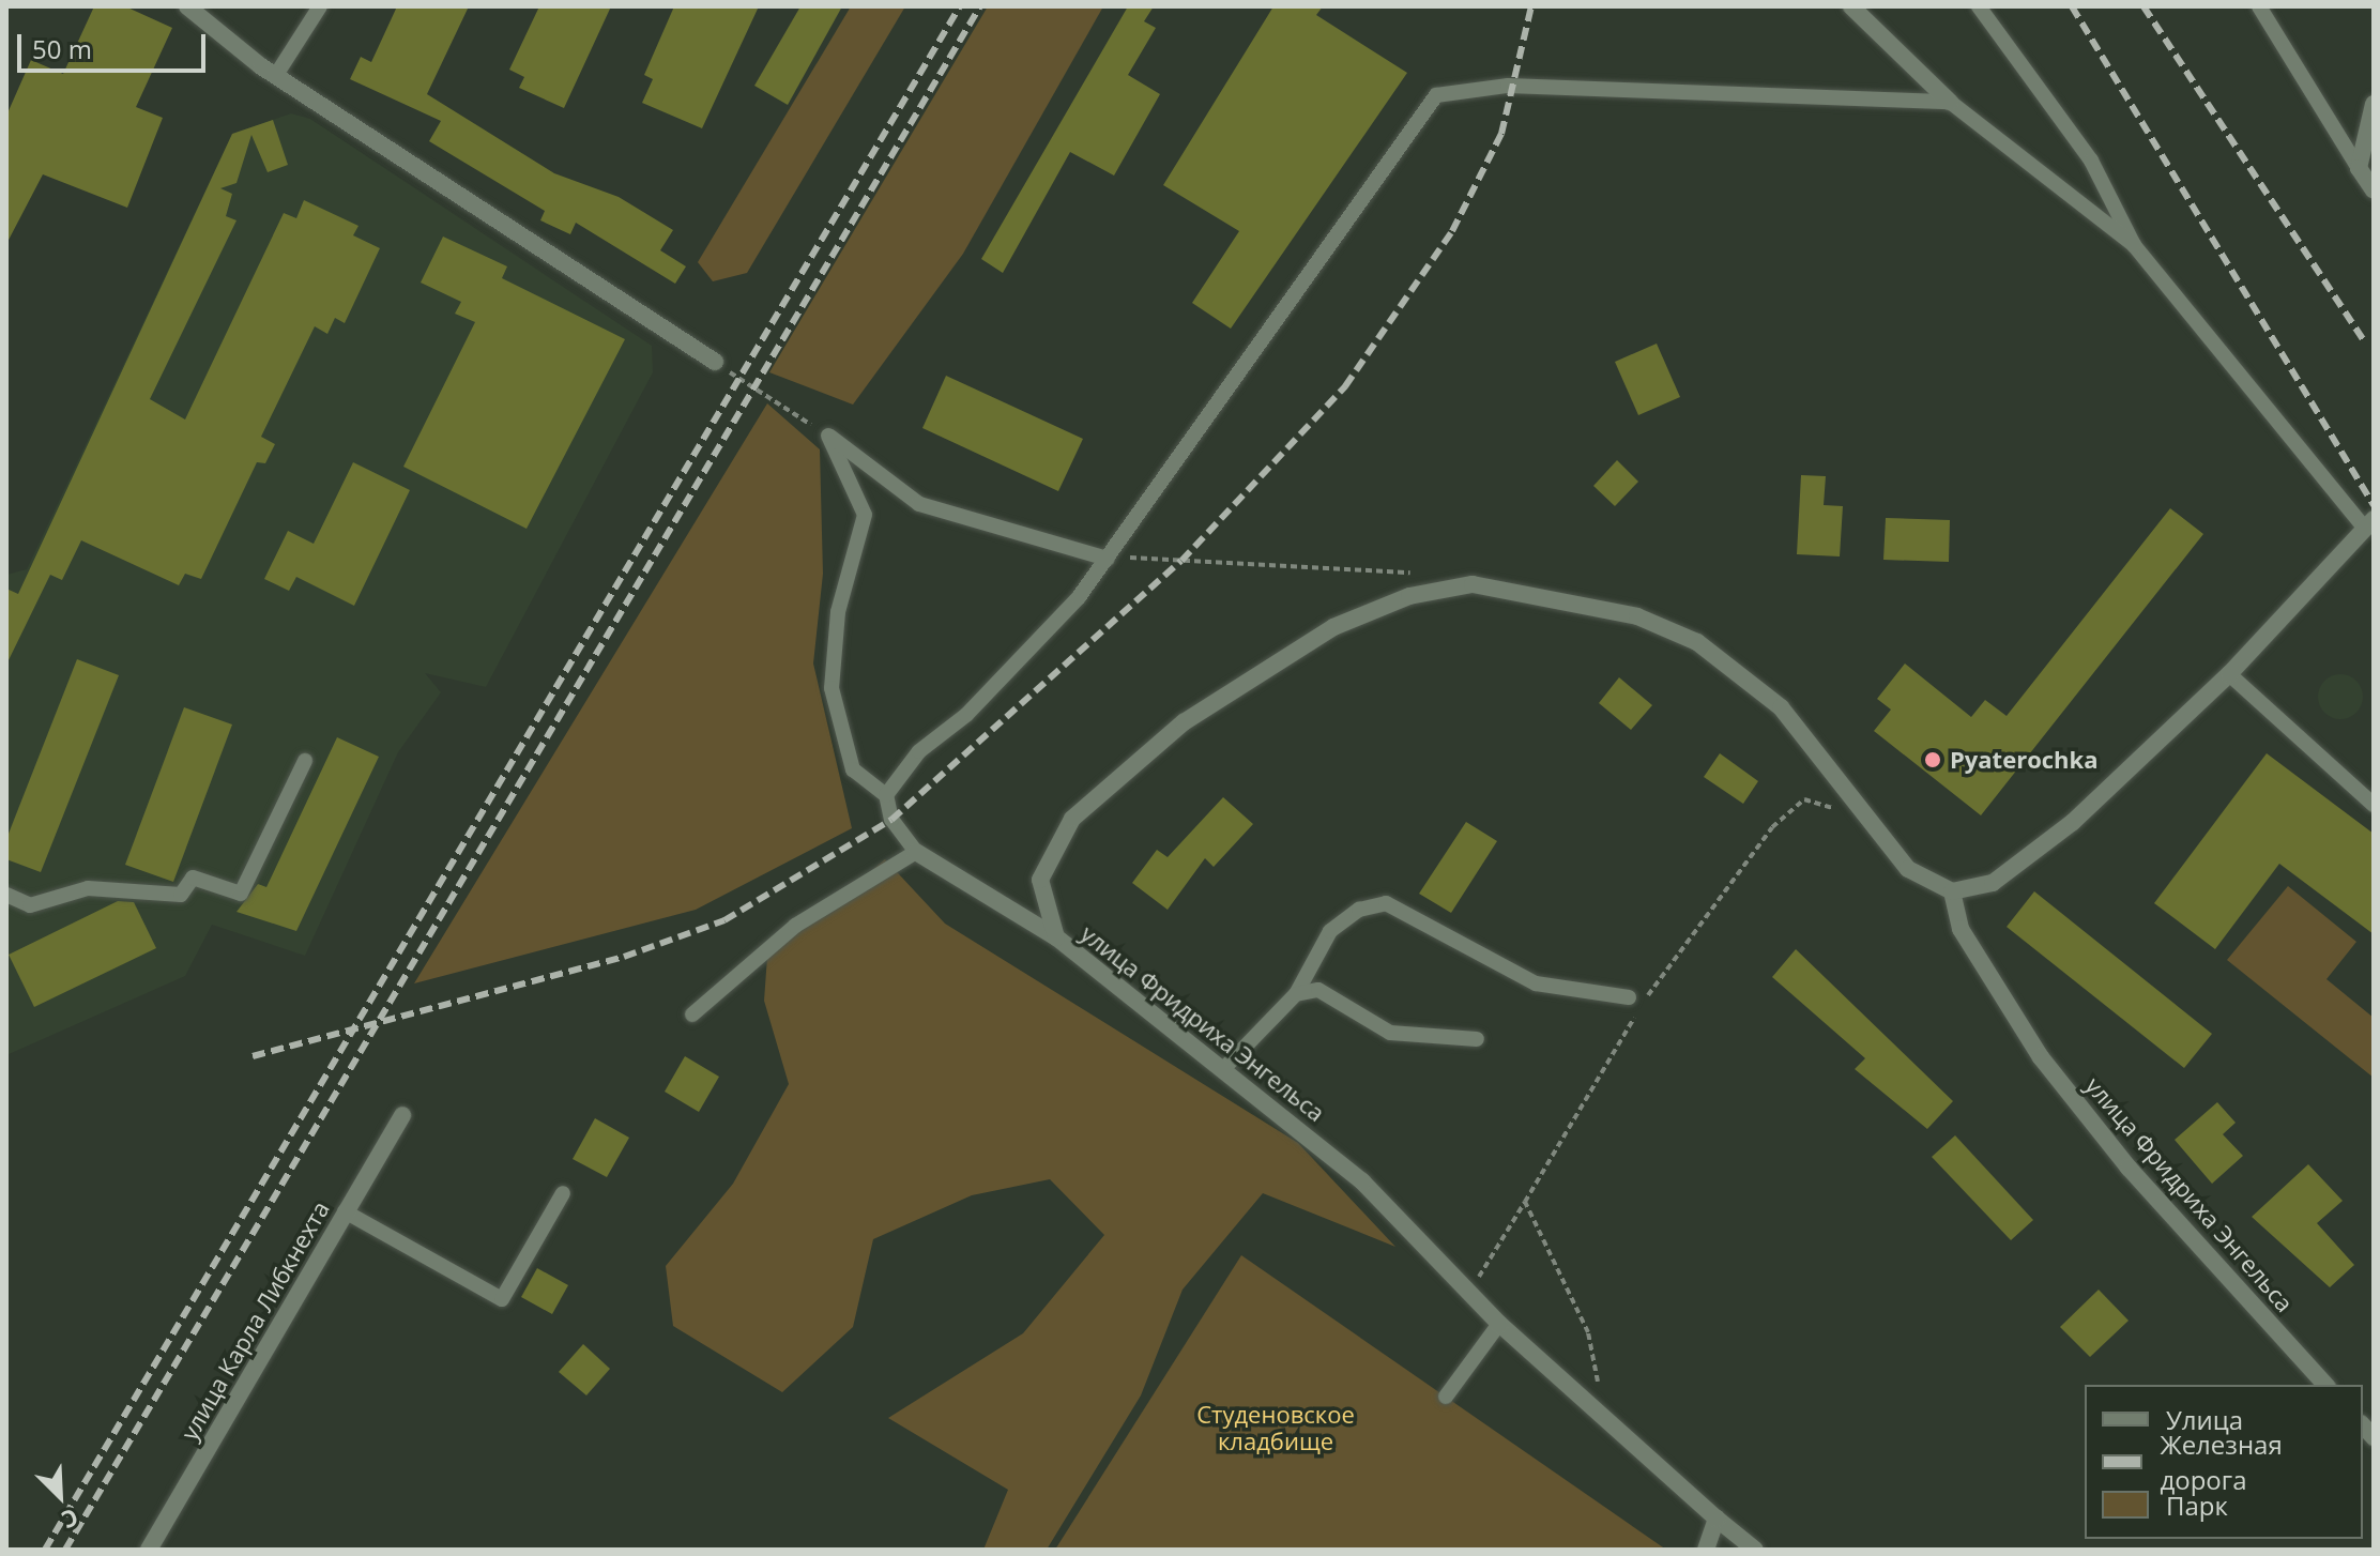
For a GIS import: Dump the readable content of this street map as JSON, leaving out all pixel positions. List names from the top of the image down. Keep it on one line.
{"streets":{"street":["улица Фридриха Энгельса","улица Карла Либкнехта"]},"parks":["Студеновское кладбище"],"places":["Pyaterochka"],"legend":["Улица","Железная дорога","Парк"],"scale_bar":"50 m","north":"bottom right"}
